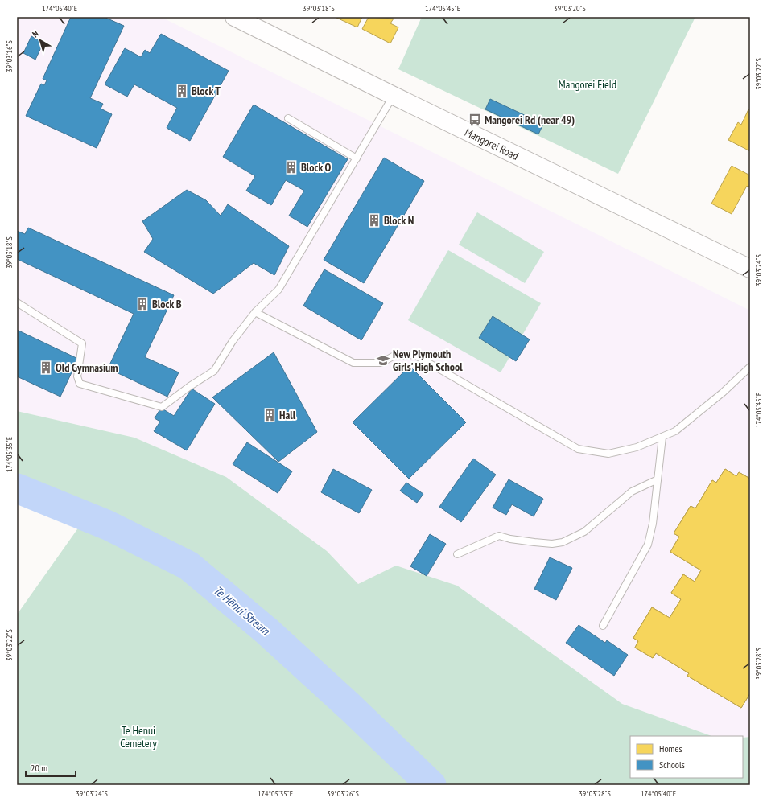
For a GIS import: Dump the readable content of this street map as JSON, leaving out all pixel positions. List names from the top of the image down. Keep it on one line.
{"streets":{"main road":["Mangorei Road"]},"water":["Te Hēnui Stream"],"parks":["Mangorei Field","Te Henui Cemetery"],"places":{"building":["Block T","Block O","Block N","Block B","Old Gymnasium","Hall"],"bus stop":["Mangorei Rd (near 49)"],"school or university":["New Plymouth Girls' High School"]},"legend":["Homes","Schools"],"scale_bar":"20 m","north":"top left","coordinates":["174°05'40\"E","39°03'18\"S","174°05'45\"E","39°03'20\"S","39°03'16\"S","39°03'22\"S","39°03'24\"S","174°05'35\"E","39°03'28\"S","39°03'26\"S"]}
